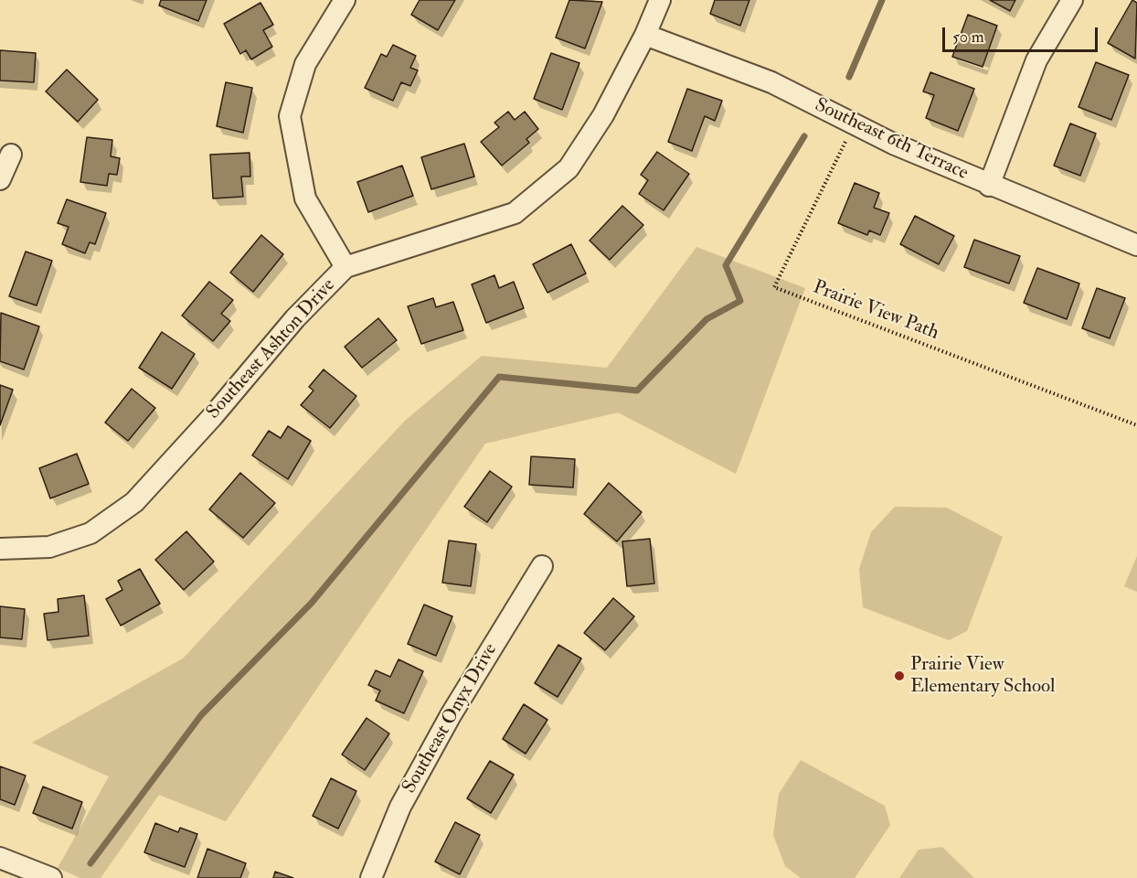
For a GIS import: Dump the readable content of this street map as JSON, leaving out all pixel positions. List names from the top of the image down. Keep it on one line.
{"streets":{"street":["Southeast 6th Terrace","Southeast Ashton Drive","Southeast Onyx Drive"],"path":["Prairie View Path"]},"crossings":[["Southeast 6th Terrace","Prairie View Path"],["Southeast 6th Terrace","Southeast Ashton Drive"]],"places":["Prairie View Elementary School"],"scale_bar":"50 m"}
